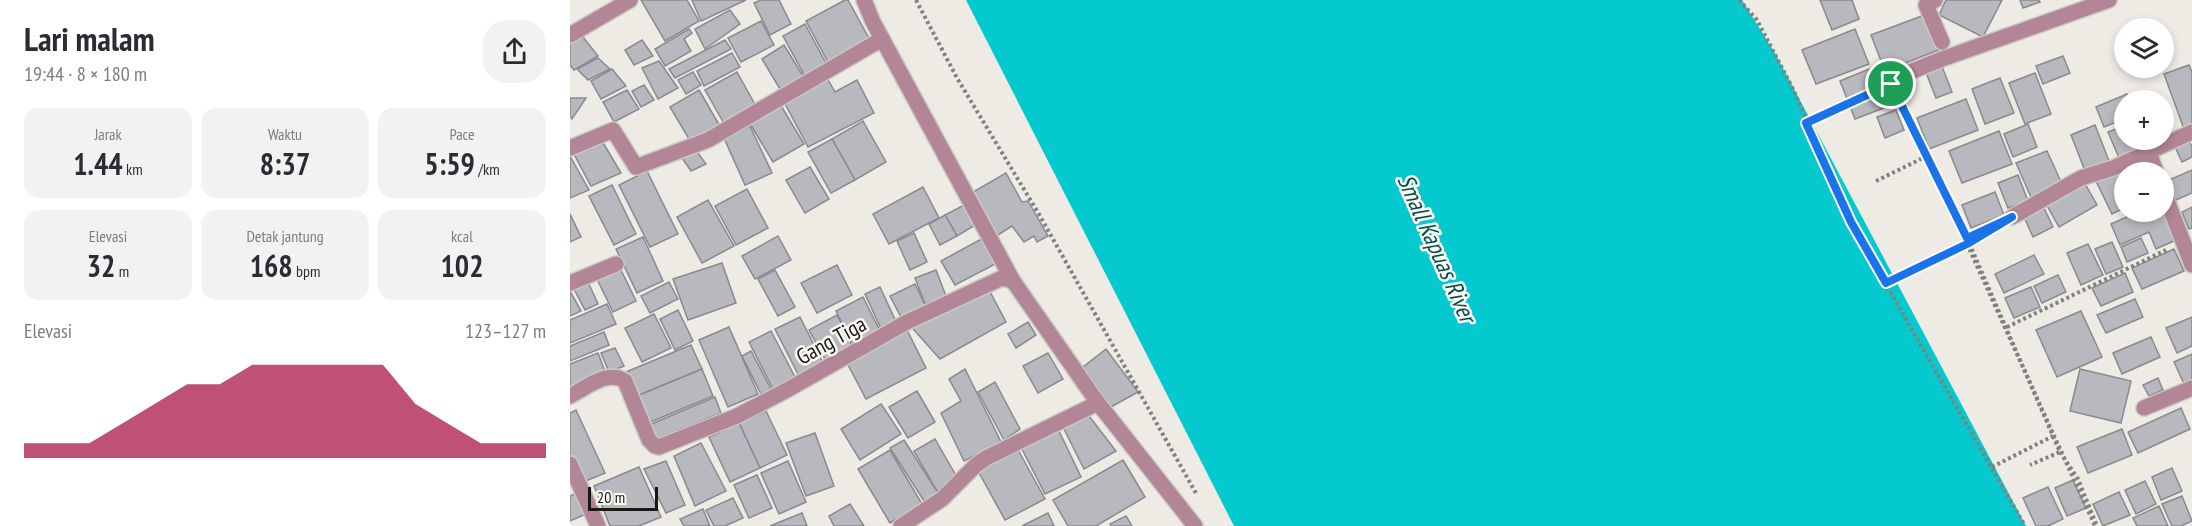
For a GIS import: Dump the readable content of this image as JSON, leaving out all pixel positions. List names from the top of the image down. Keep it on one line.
{"streets":{"street":["Gang Tiga"]},"water":["Small Kapuas River"],"scale_bar":"20 m","page":{"heading":["Lari malam","19:44 · 8 × 180 m"],"map_buttons":["+","−"],"stats":[["Jarak","1.44 km"],["Waktu","8:37"],["Pace","5:59 /km"],["Elevasi","32 m"],["Detak jantung","168 bpm"],["kcal","102"]],"chart":["Elevasi","123–127 m"],"scale":"20 m"}}
